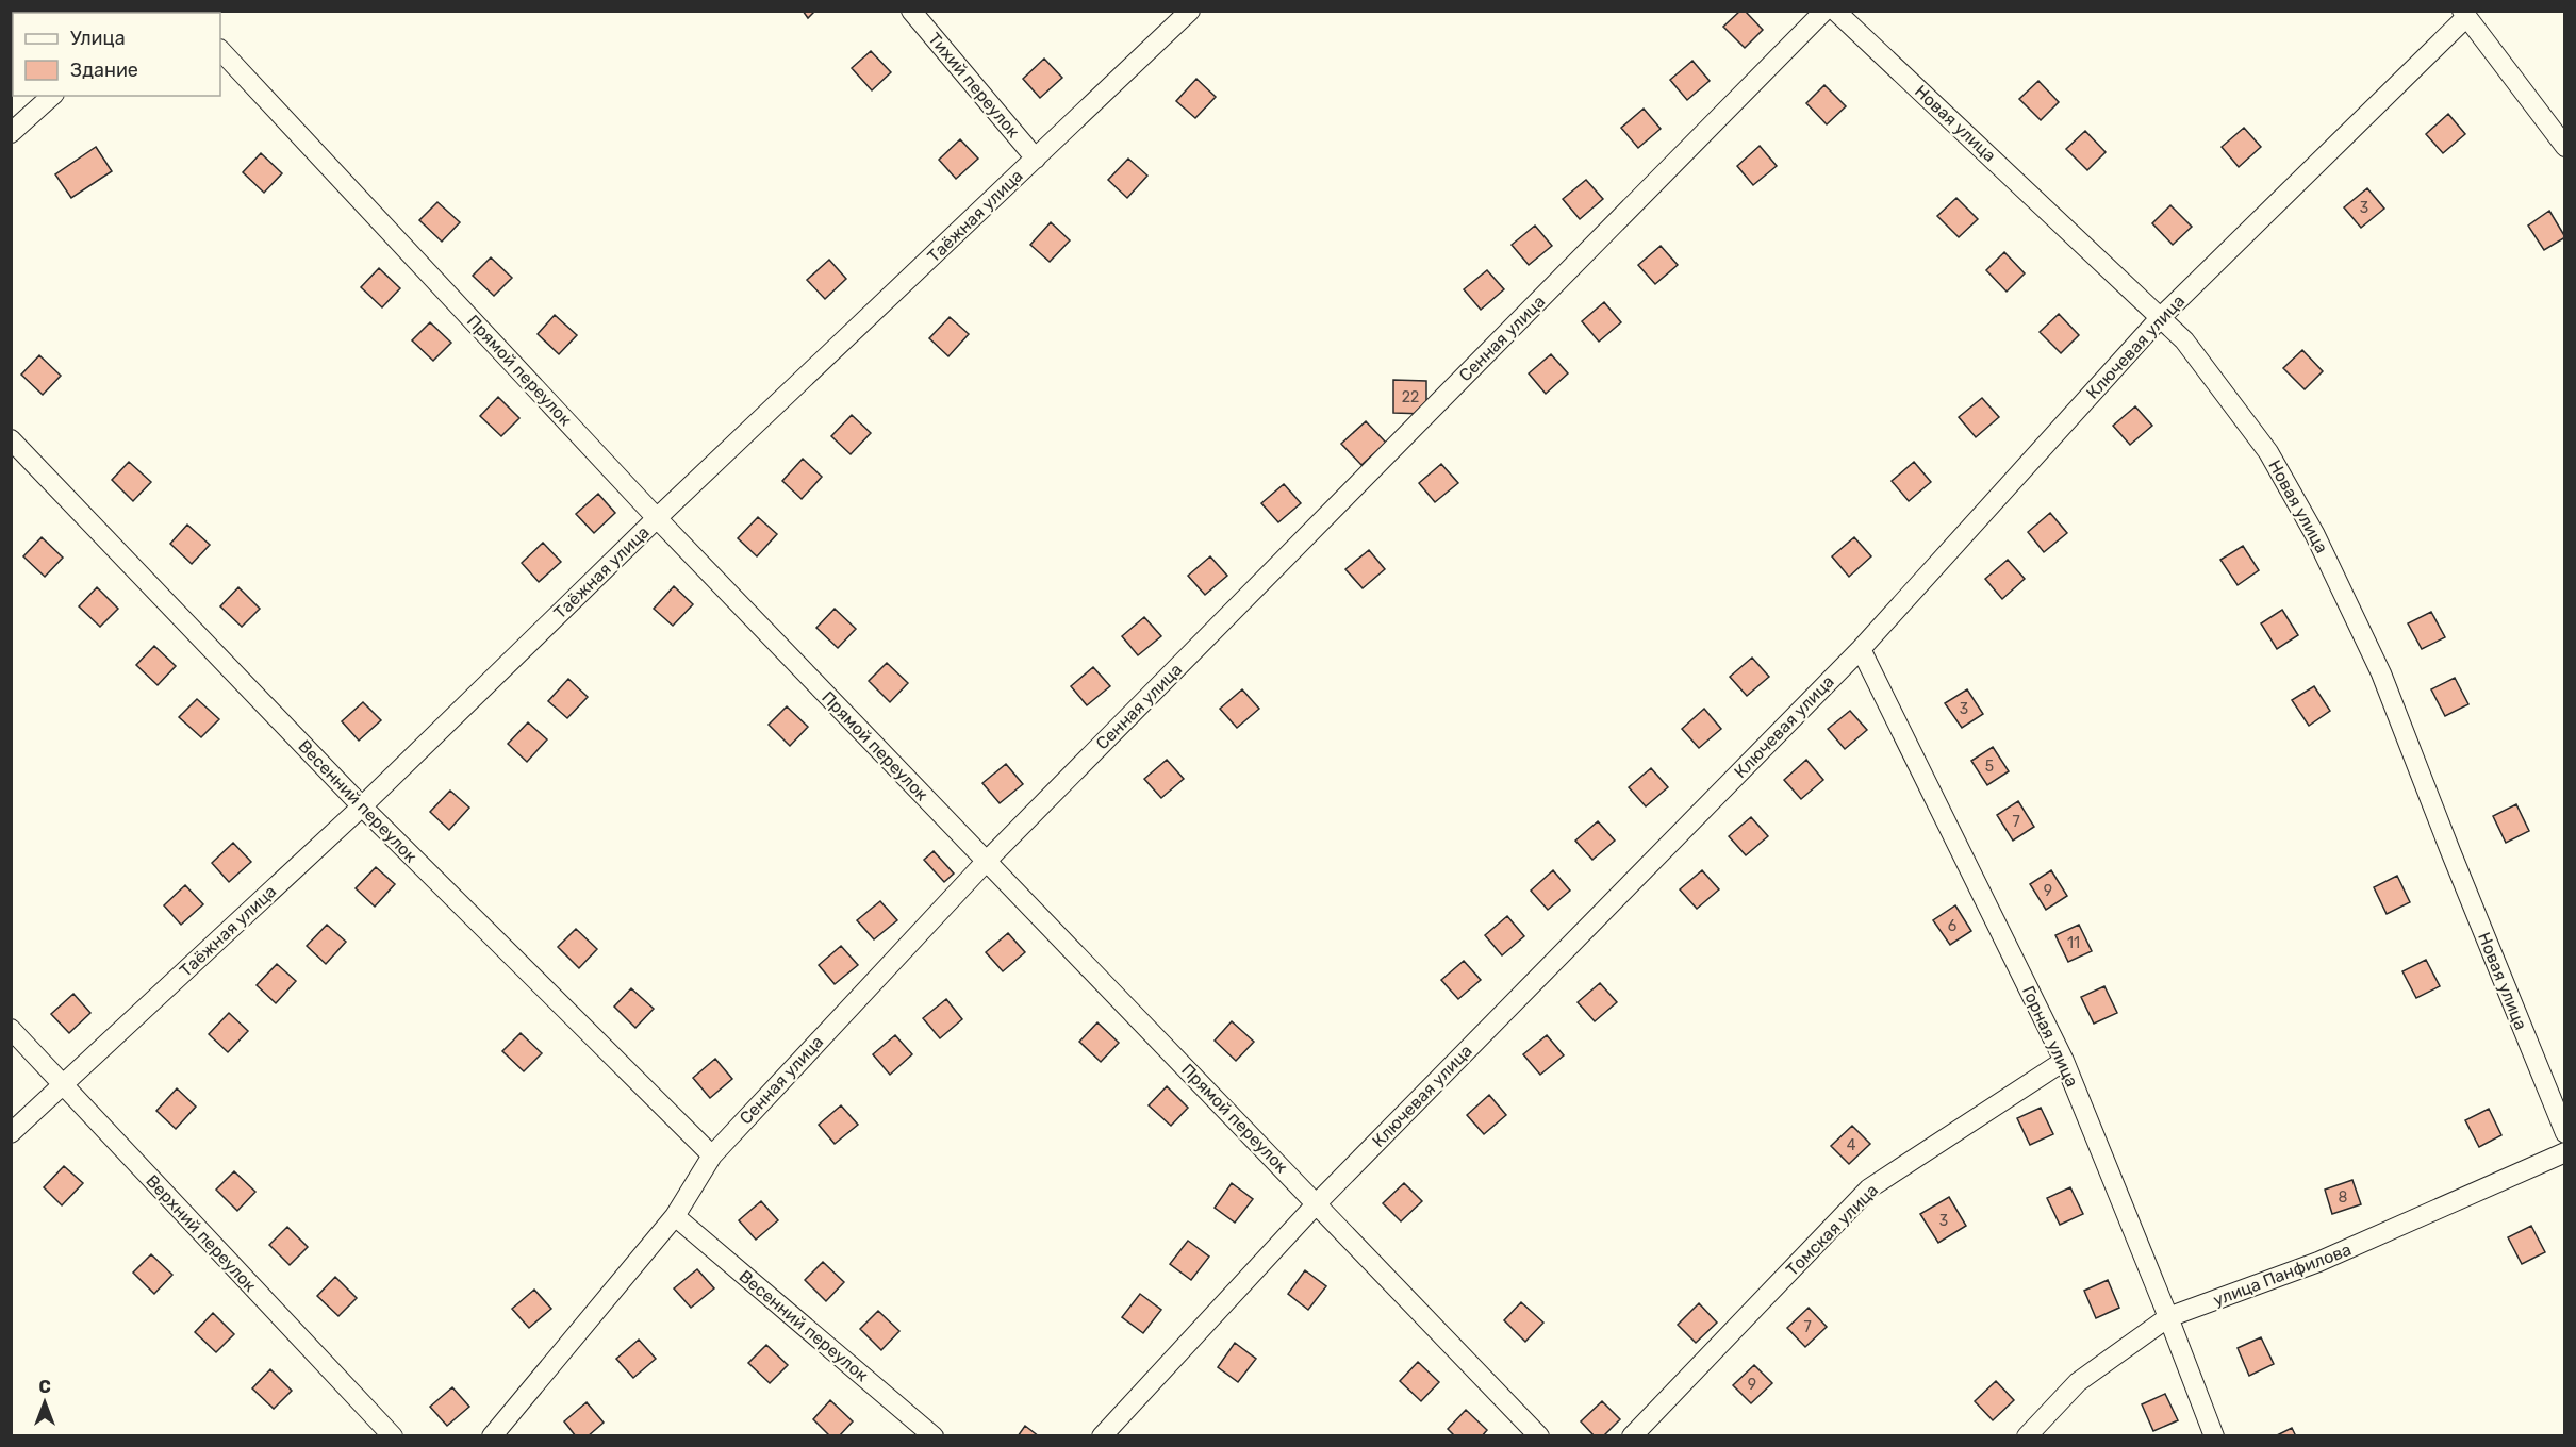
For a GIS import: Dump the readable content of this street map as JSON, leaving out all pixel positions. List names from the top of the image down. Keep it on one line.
{"streets":{"street":["Тихий переулок","Новая улица","Таёжная улица","Сенная улица","Ключевая улица","Прямой переулок","Весенний переулок","Горная улица","Томская улица","Верхний переулок","улица Панфилова"]},"crossings":[["Тихий переулок","Таёжная улица"],["Новая улица","Ключевая улица"],["Таёжная улица","Прямой переулок"],["Таёжная улица","Весенний переулок"],["Таёжная улица","Верхний переулок"],["Сенная улица","Прямой переулок"],["Сенная улица","Весенний переулок"],["Ключевая улица","Прямой переулок"],["Ключевая улица","Горная улица"],["Горная улица","Томская улица"],["Горная улица","улица Панфилова"]],"house_numbers":["3","22","3","5","7","9","6","11","4","8","3","7","9"],"legend":["Улица","Здание"],"north":"top"}
